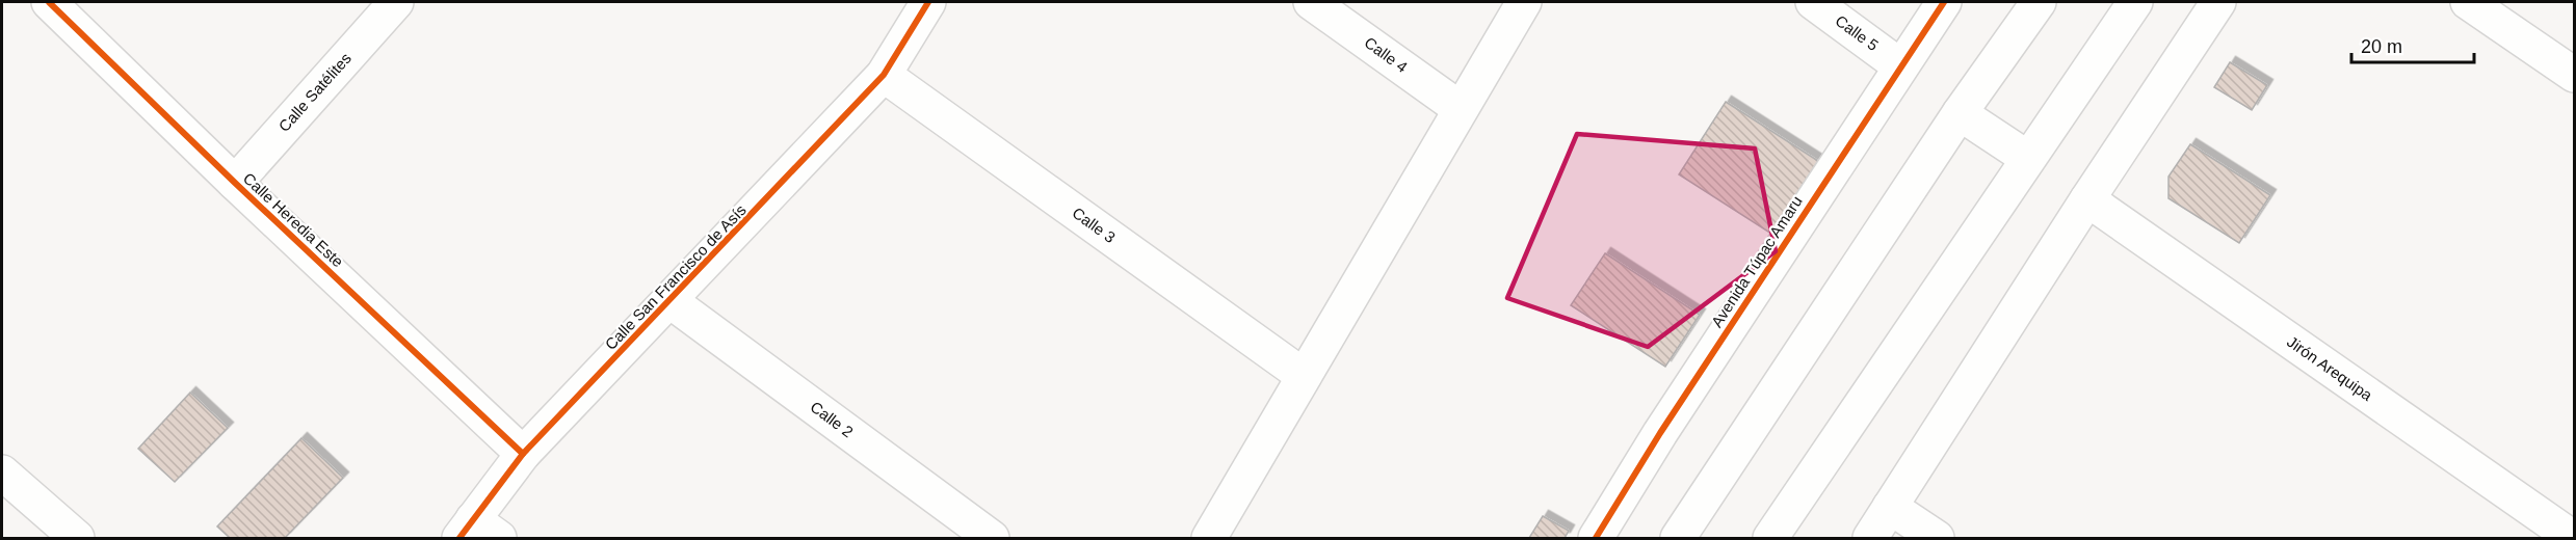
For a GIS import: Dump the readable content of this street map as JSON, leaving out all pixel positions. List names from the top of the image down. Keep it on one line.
{"streets":{"main road":["Calle 5","Calle 4","Calle Satélites","Calle Heredia Este","Calle 3","Avenida Túpac Amaru","Calle San Francisco de Asís","Jirón Arequipa","Calle 2"]},"crossings":[["Calle 5","Avenida Túpac Amaru"],["Calle Satélites","Calle Heredia Este"],["Calle Heredia Este","Calle San Francisco de Asís"],["Calle 3","Calle San Francisco de Asís"],["Calle San Francisco de Asís","Calle 2"]],"scale_bar":"20 m"}
